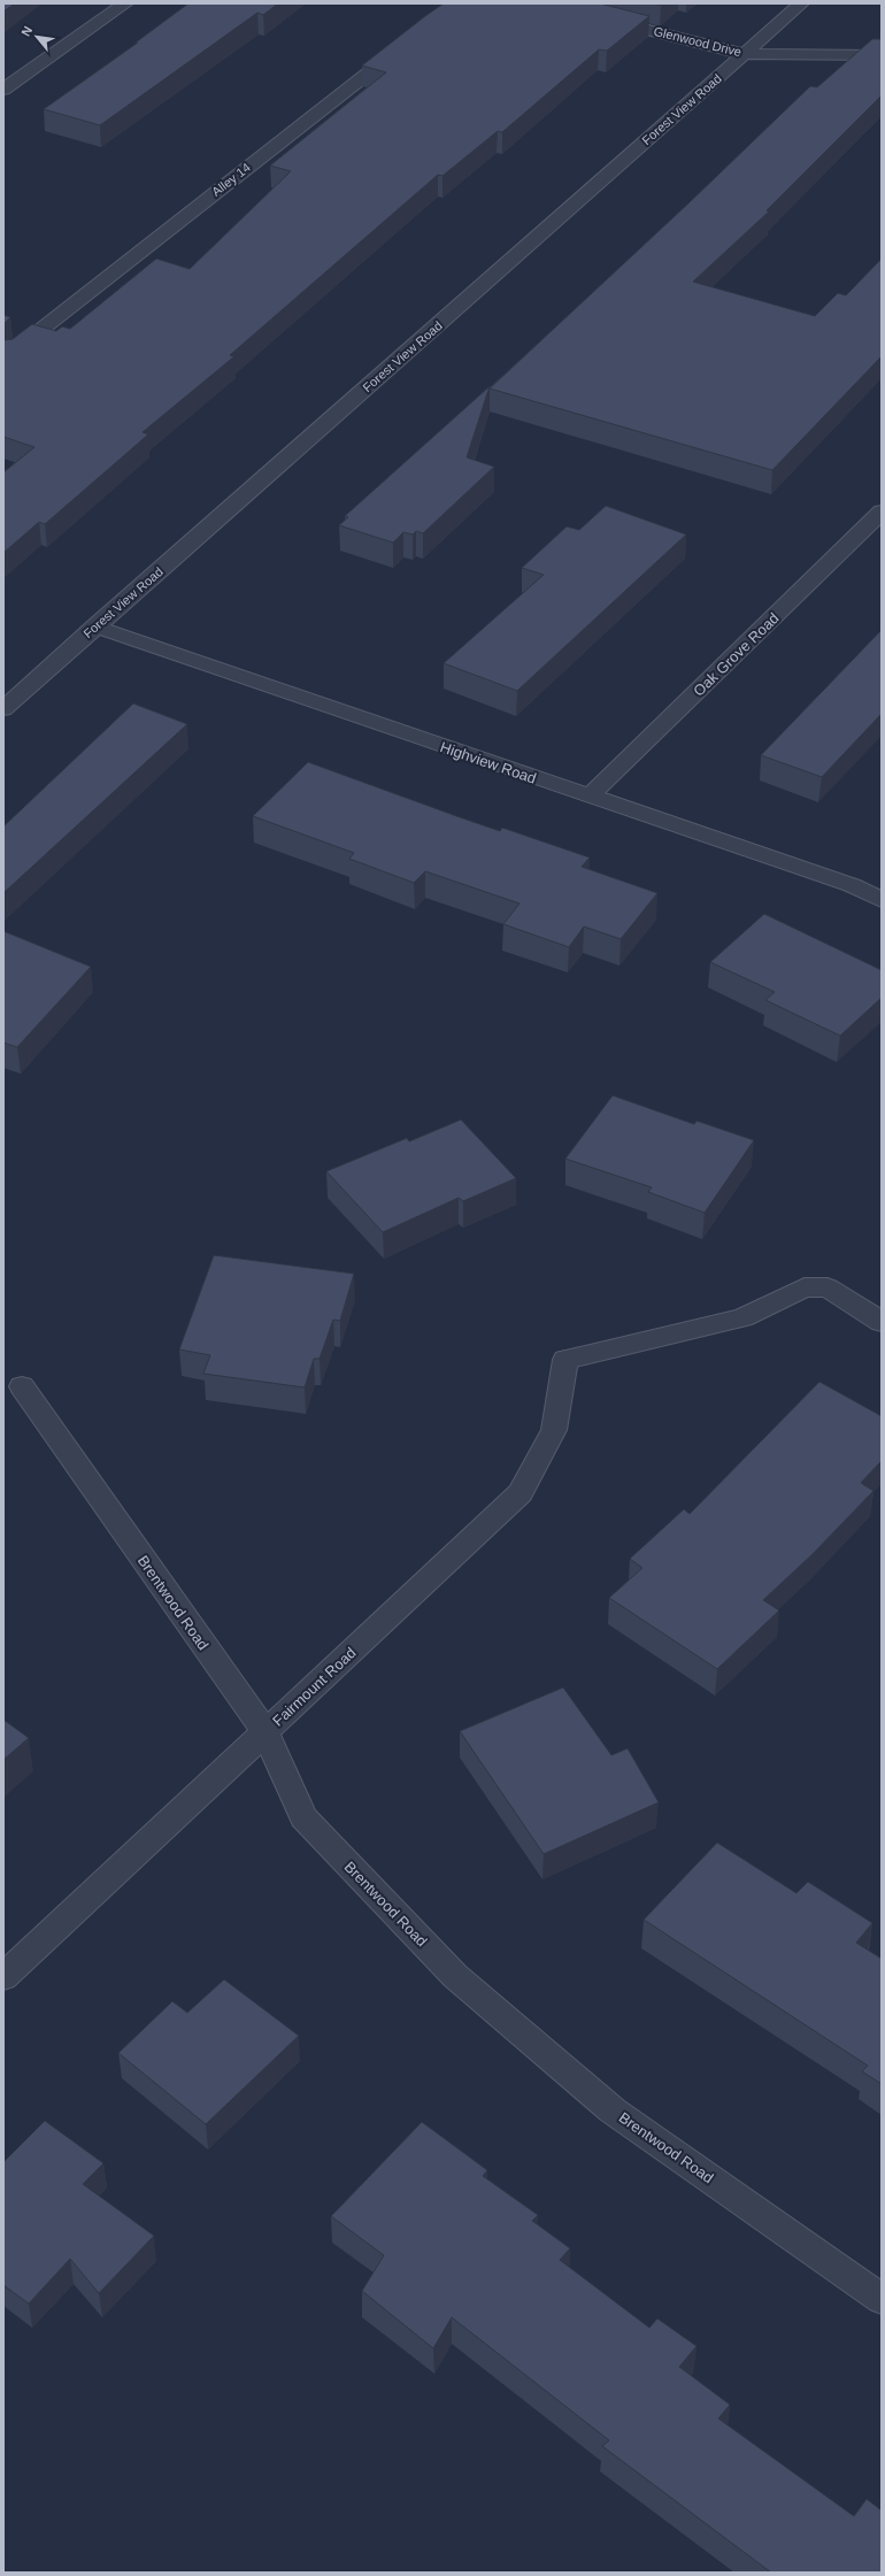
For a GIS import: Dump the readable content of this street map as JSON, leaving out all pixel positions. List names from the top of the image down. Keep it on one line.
{"streets":{"street":["Glenwood Drive","Forest View Road","Alley 14","Oak Grove Road","Highview Road","Brentwood Road","Fairmount Road"]},"crossings":[["Glenwood Drive","Forest View Road"],["Forest View Road","Highview Road"],["Oak Grove Road","Highview Road"],["Brentwood Road","Fairmount Road"]],"north":"top left"}
